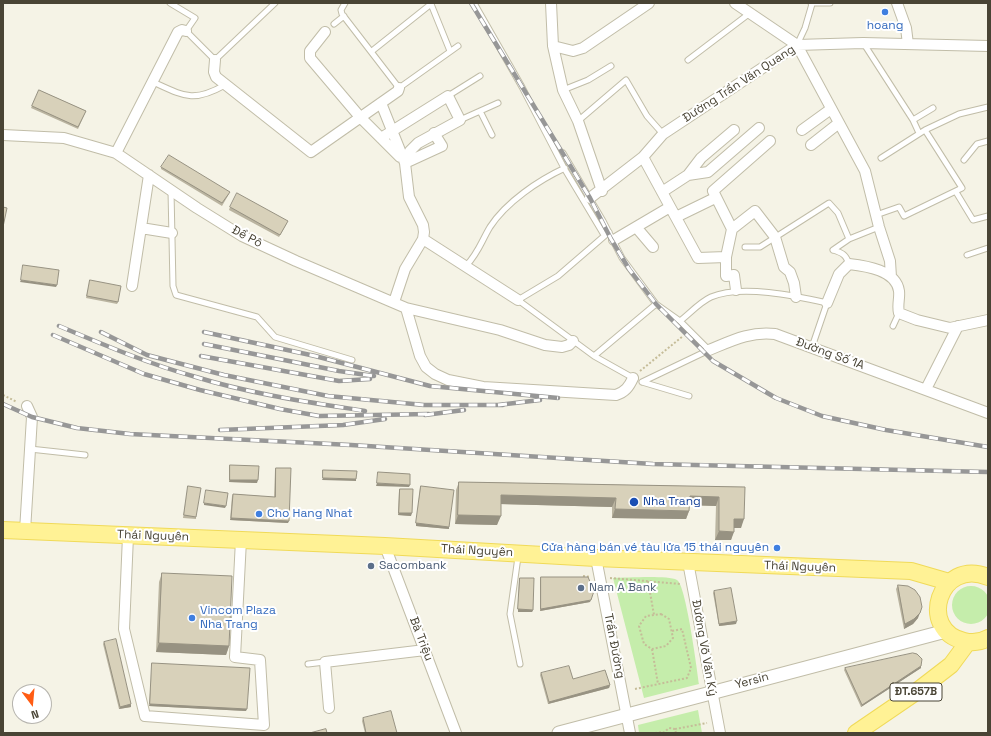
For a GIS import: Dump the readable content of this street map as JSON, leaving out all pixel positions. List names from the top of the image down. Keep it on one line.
{"streets":{"main road":["Thái Nguyên","ĐT.657B"],"street":["Đường Trần Văn Quang","Đề Pô","Đường Số 1A","Bà Triệu","Trần Đường","Đường Võ Văn Ký","Yersin"]},"crossings":[["Thái Nguyên","Bà Triệu"],["Thái Nguyên","Trần Đường"],["Thái Nguyên","Đường Võ Văn Ký"],["Trần Đường","Yersin"],["Đường Võ Văn Ký","Yersin"]],"places":["hoang","Nha Trang","Cho Hang Nhat","Cửa hàng bán vé tàu lửa 15 thái nguyên","Sacombank","Nam A Bank","Vincom Plaza Nha Trang"],"north":"bottom"}
